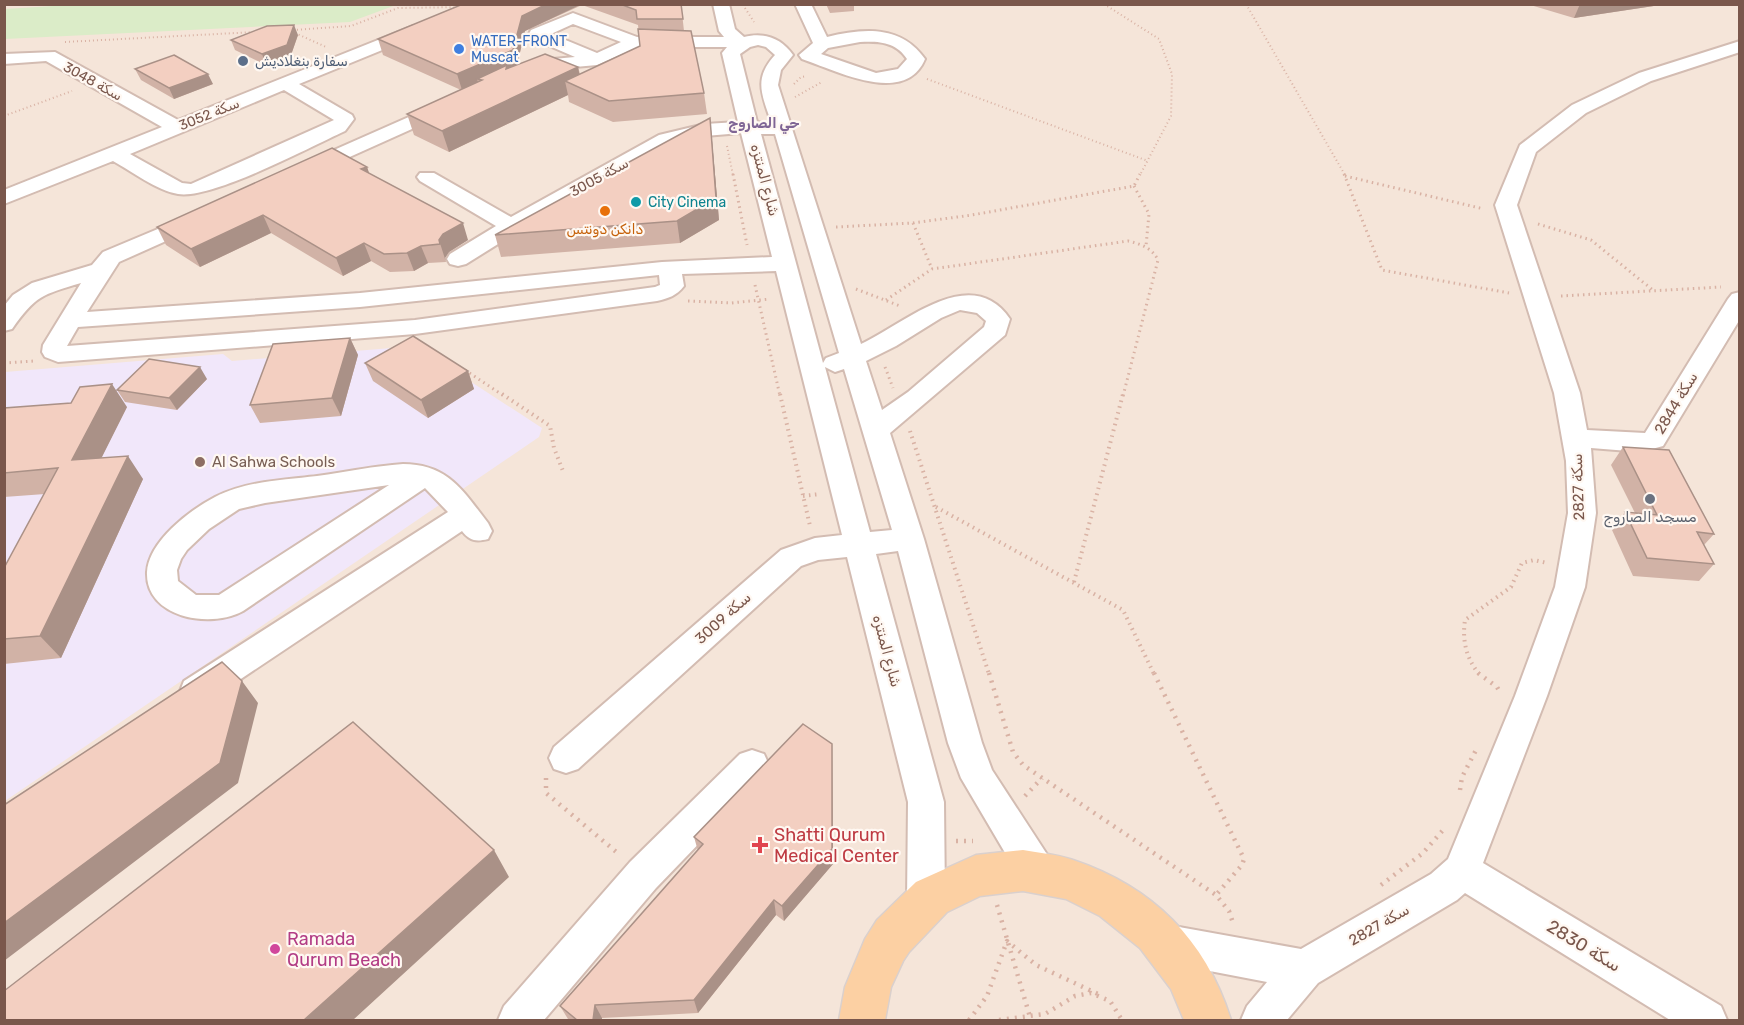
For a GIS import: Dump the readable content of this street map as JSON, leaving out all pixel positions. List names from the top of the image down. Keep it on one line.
{"streets":{"street":["سكة 3048","سكة 3052","سكة 3005","شارع المنتزه","سكة 2844","سكة 2827","سكة 3009","سكة 2830"]},"crossings":[["سكة 3048","سكة 3052"],["سكة 3005","شارع المنتزه"],["شارع المنتزه","سكة 3009"],["سكة 2844","سكة 2827"],["سكة 2827","سكة 2830"]],"districts":["حي الصاروج"],"places":{"other":["WATER-FRONT Muscat","سفارة بنغلاديش","City Cinema","دانكن دونتس","Al Sahwa Schools","مسجد الصاروج","Ramada Qurum Beach"],"health":["Shatti Qurum Medical Center"]}}
